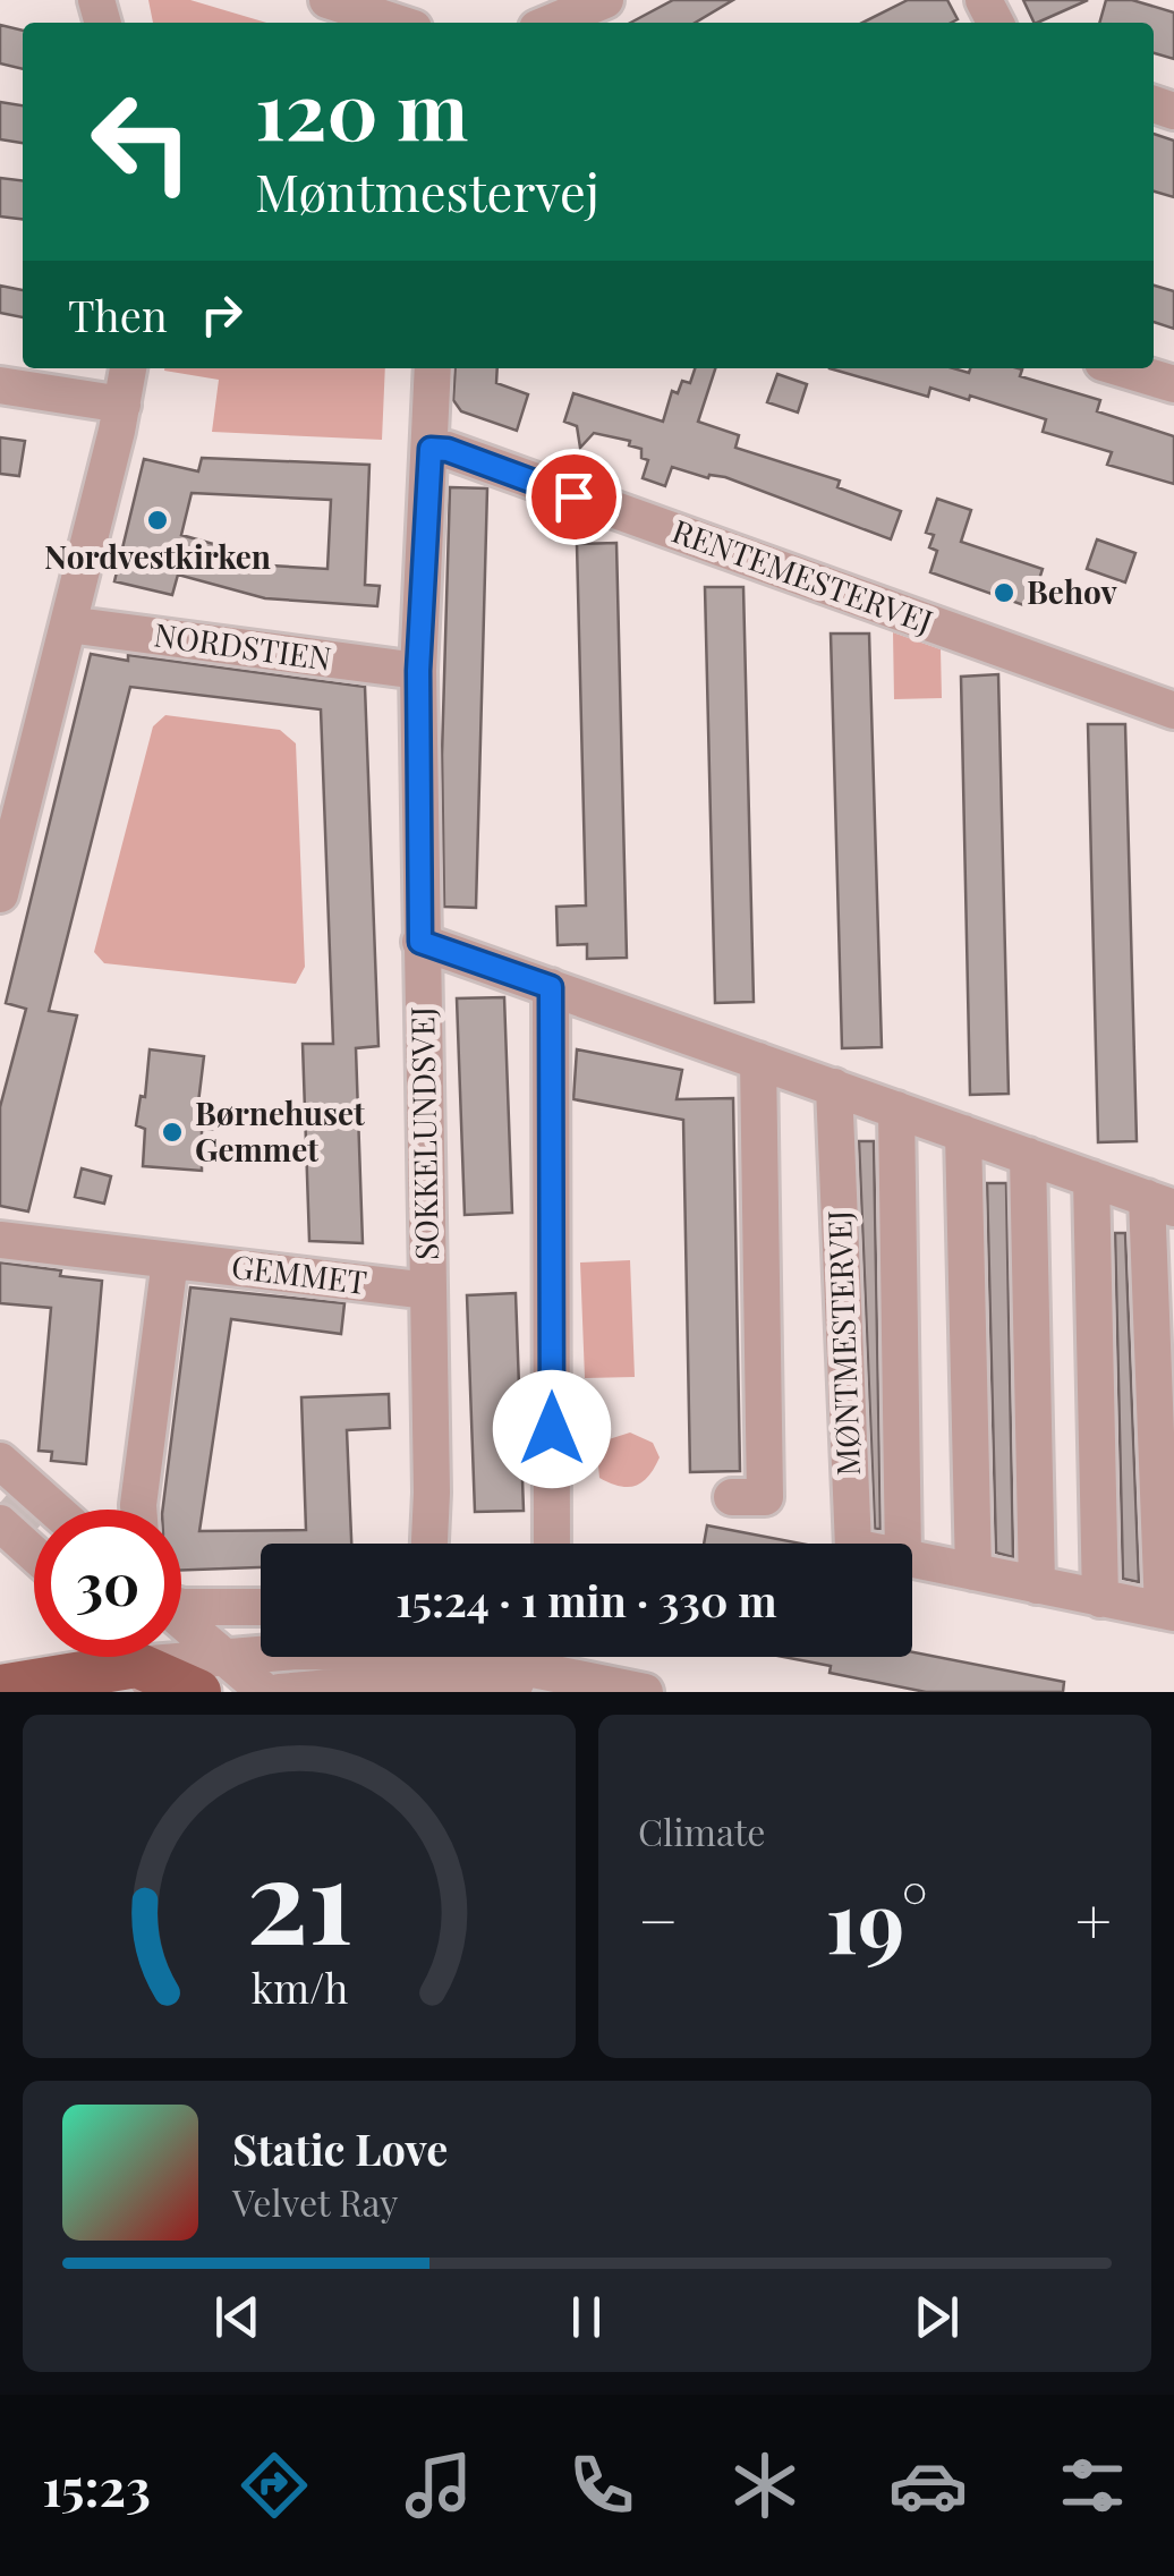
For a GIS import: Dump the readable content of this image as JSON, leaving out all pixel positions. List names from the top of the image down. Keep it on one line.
{"streets":{"street":["RENTEMESTERVEJ","NORDSTIEN","SOKKELUNDSVEJ","GEMMET","MØNTMESTERVEJ"]},"crossings":[["RENTEMESTERVEJ","SOKKELUNDSVEJ"],["NORDSTIEN","SOKKELUNDSVEJ"],["SOKKELUNDSVEJ","GEMMET"],["SOKKELUNDSVEJ","MØNTMESTERVEJ"]],"places":["Nordvestkirken","Behov","Børnehuset Gemmet"],"page":{"turn":["120 m","Møntmestervej"],"then":"Then","limit":"30","trip":"15:24 · 1 min · 330 m","tile":"Climate","heat":["−","19°","+"],"song":["Static Love","Velvet Ray"],"tabs":"15:23","gauge":["21","km/h"]}}
